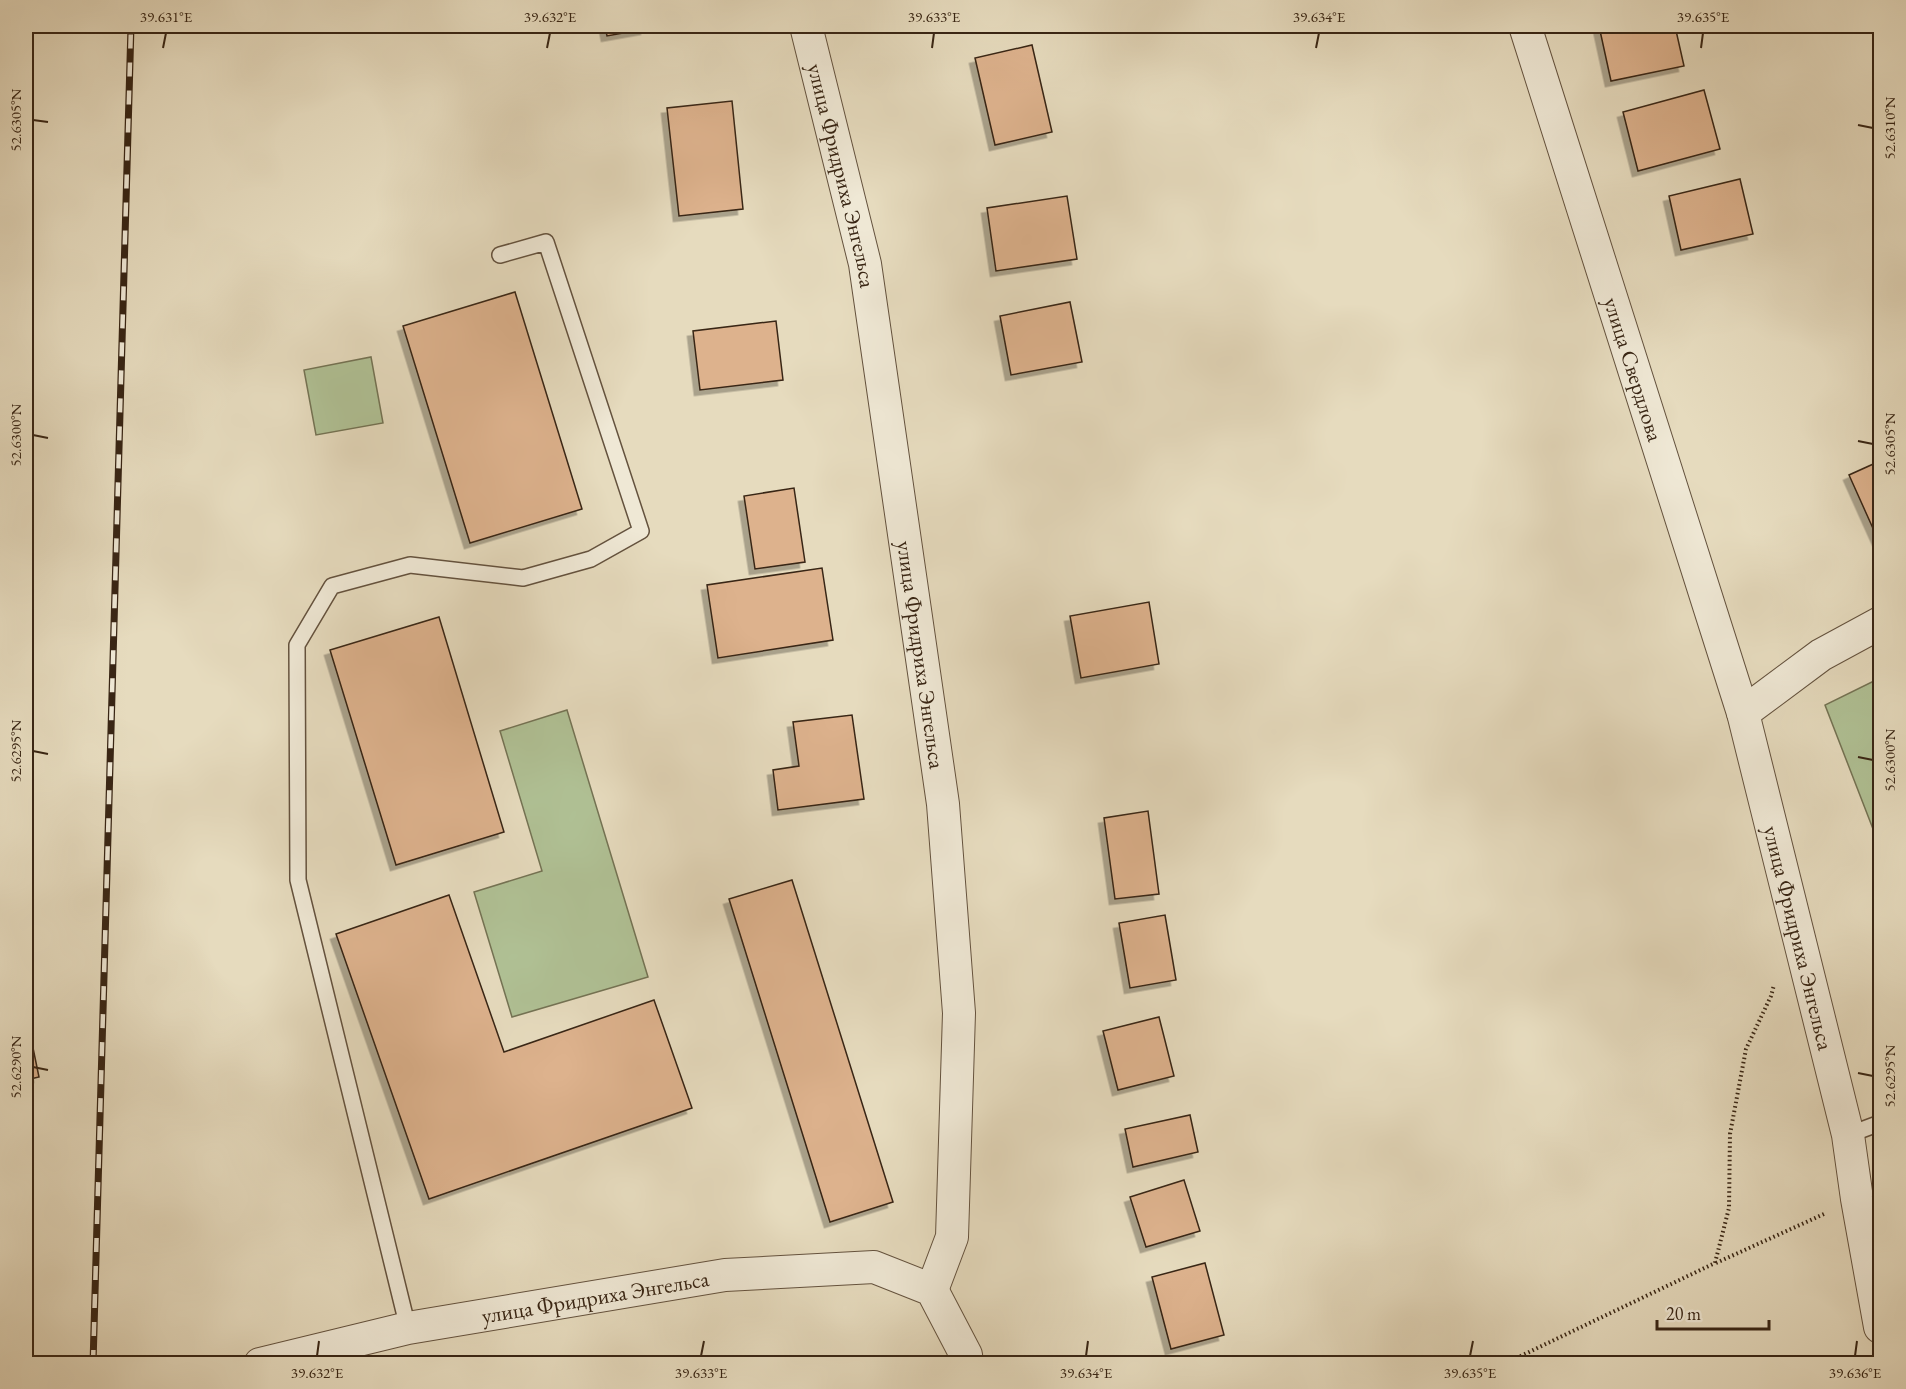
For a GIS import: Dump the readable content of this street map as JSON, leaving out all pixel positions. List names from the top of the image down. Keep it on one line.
{"streets":{"street":["улица Фридриха Энгельса","улица Свердлова"]},"crossings":[["улица Фридриха Энгельса","улица Свердлова"]],"scale_bar":"20 m","coordinates":["39.631°E","39.632°E","39.633°E","39.634°E","39.635°E","52.6305°N","52.6310°N","52.6300°N","52.6295°N","52.6290°N","39.636°E"]}
